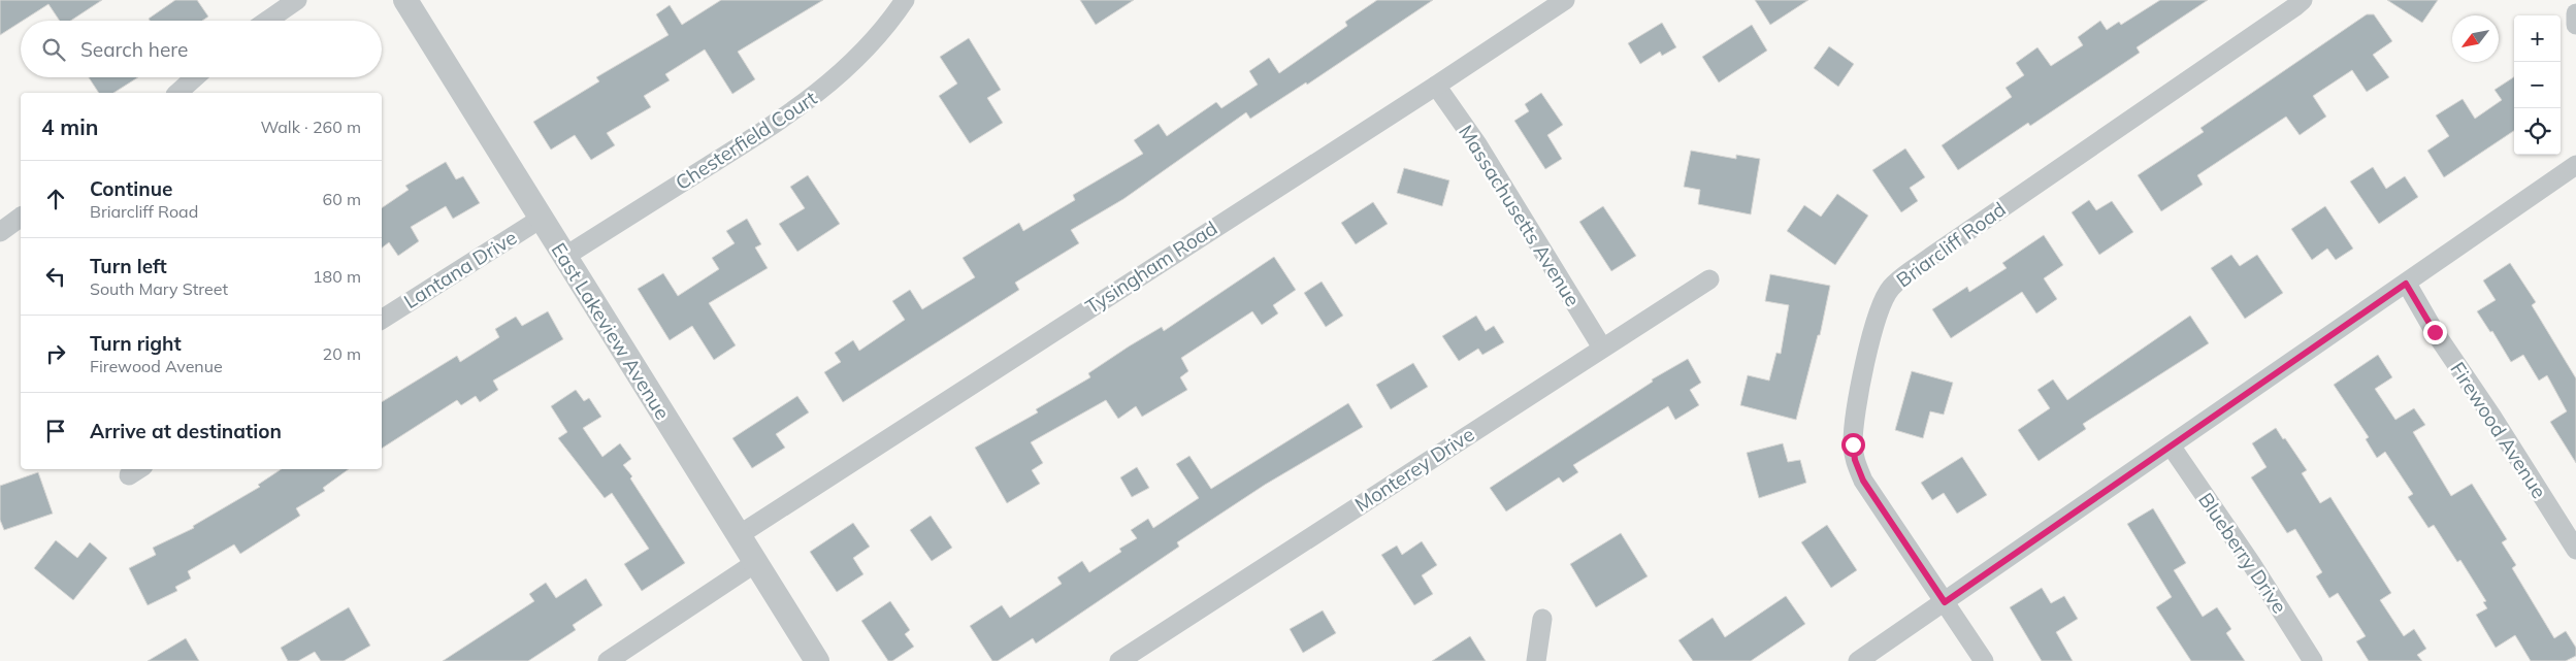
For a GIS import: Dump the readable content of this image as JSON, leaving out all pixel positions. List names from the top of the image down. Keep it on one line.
{"streets":{"street":["Chesterfield Court","Massachusetts Avenue","Briarcliff Road","Tysingham Road","Lantana Drive","East Lakeview Avenue","Firewood Avenue","Monterey Drive","Blueberry Drive"]},"crossings":[["Chesterfield Court","East Lakeview Avenue"],["Massachusetts Avenue","Tysingham Road"],["Massachusetts Avenue","Monterey Drive"],["Tysingham Road","East Lakeview Avenue"],["Lantana Drive","East Lakeview Avenue"]],"north":"bottom left","page":{"map_buttons":["+","−"],"search":"Search here","heading":["4 min","Walk · 260 m"],"list":[["Continue","Briarcliff Road","60 m"],["Turn left","South Mary Street","180 m"],["Turn right","Firewood Avenue","20 m"],"Arrive at destination"]}}
